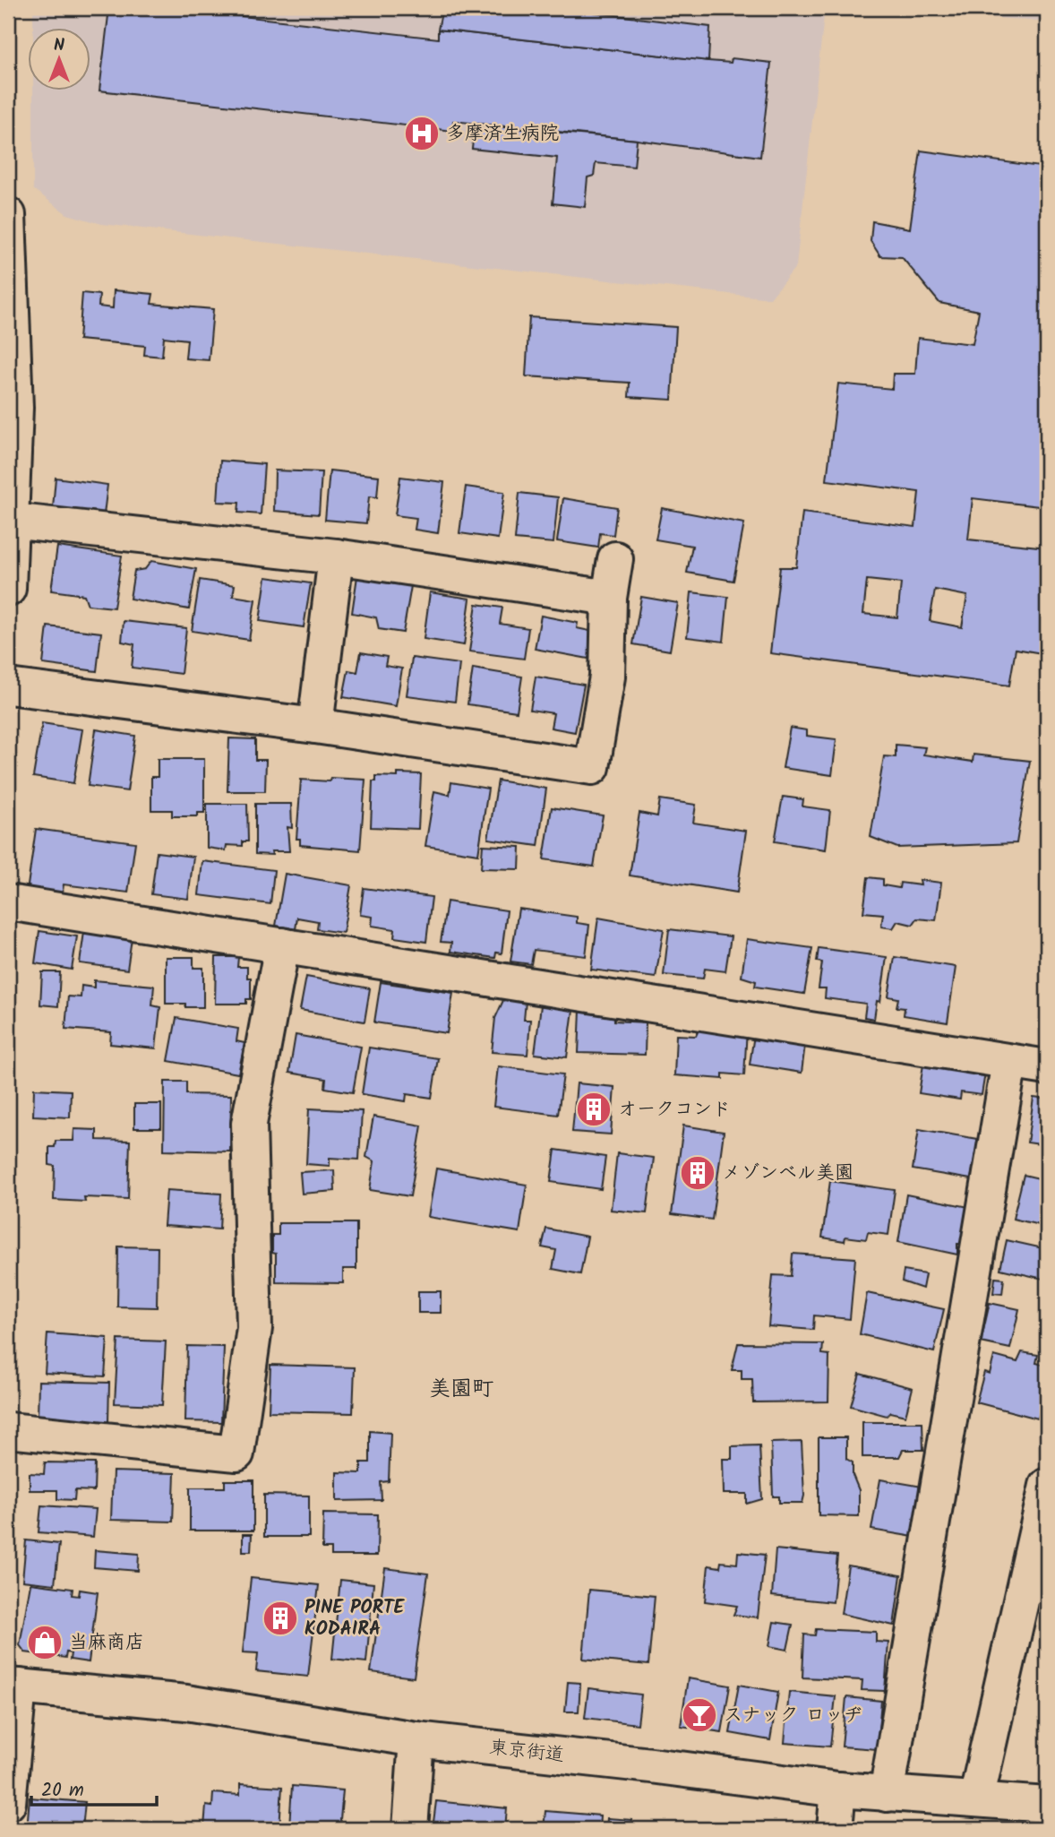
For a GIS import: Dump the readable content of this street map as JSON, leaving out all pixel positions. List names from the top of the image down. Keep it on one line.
{"streets":{"street":["東京街道"]},"districts":["美園町"],"places":{"hospital":["多摩済生病院"],"building":["オークコンド","メゾンベル美園","PINE PORTE KODAIRA"],"shop":["当麻商店"],"bar":["スナック ロッヂ"]},"scale_bar":"20 m","north":"top"}
